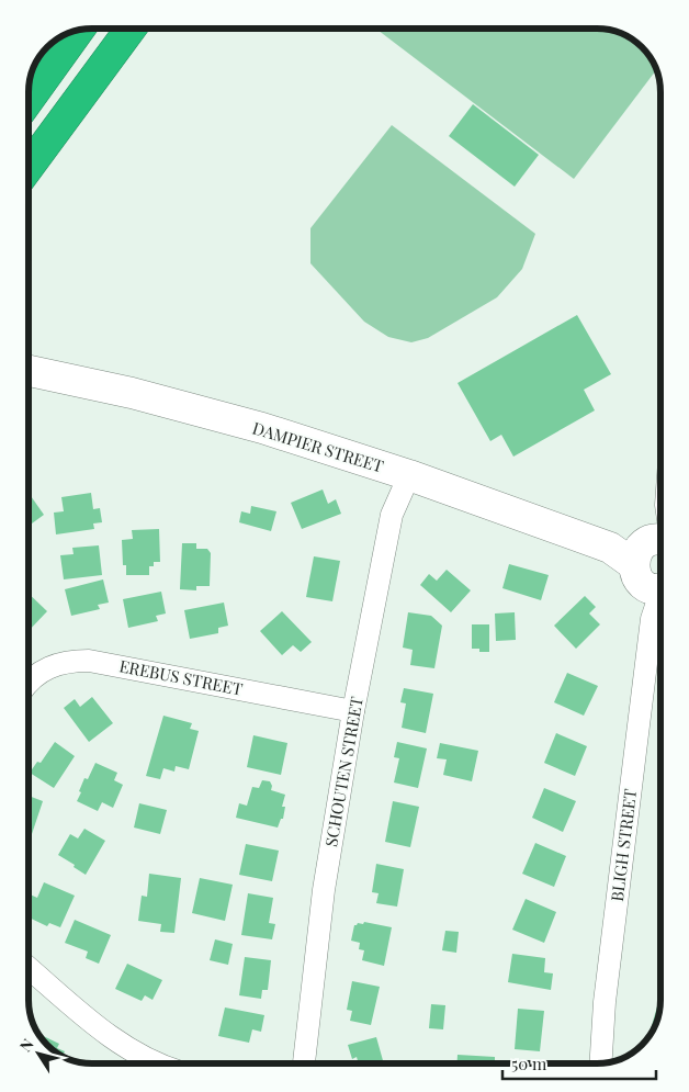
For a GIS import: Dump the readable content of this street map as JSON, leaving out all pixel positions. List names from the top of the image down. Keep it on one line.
{"streets":{"street":["DAMPIER STREET","EREBUS STREET","SCHOUTEN STREET","BLIGH STREET"]},"crossings":[["DAMPIER STREET","SCHOUTEN STREET"],["DAMPIER STREET","BLIGH STREET"],["EREBUS STREET","SCHOUTEN STREET"]],"scale_bar":"50 m","north":"top left"}
